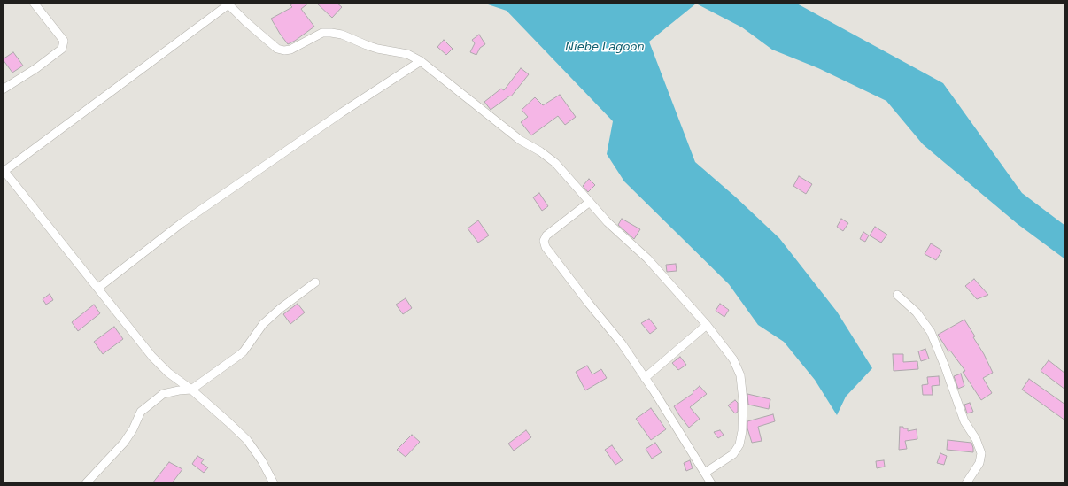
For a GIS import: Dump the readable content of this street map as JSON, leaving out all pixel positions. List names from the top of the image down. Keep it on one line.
{"water":["Niebe Lagoon"]}
